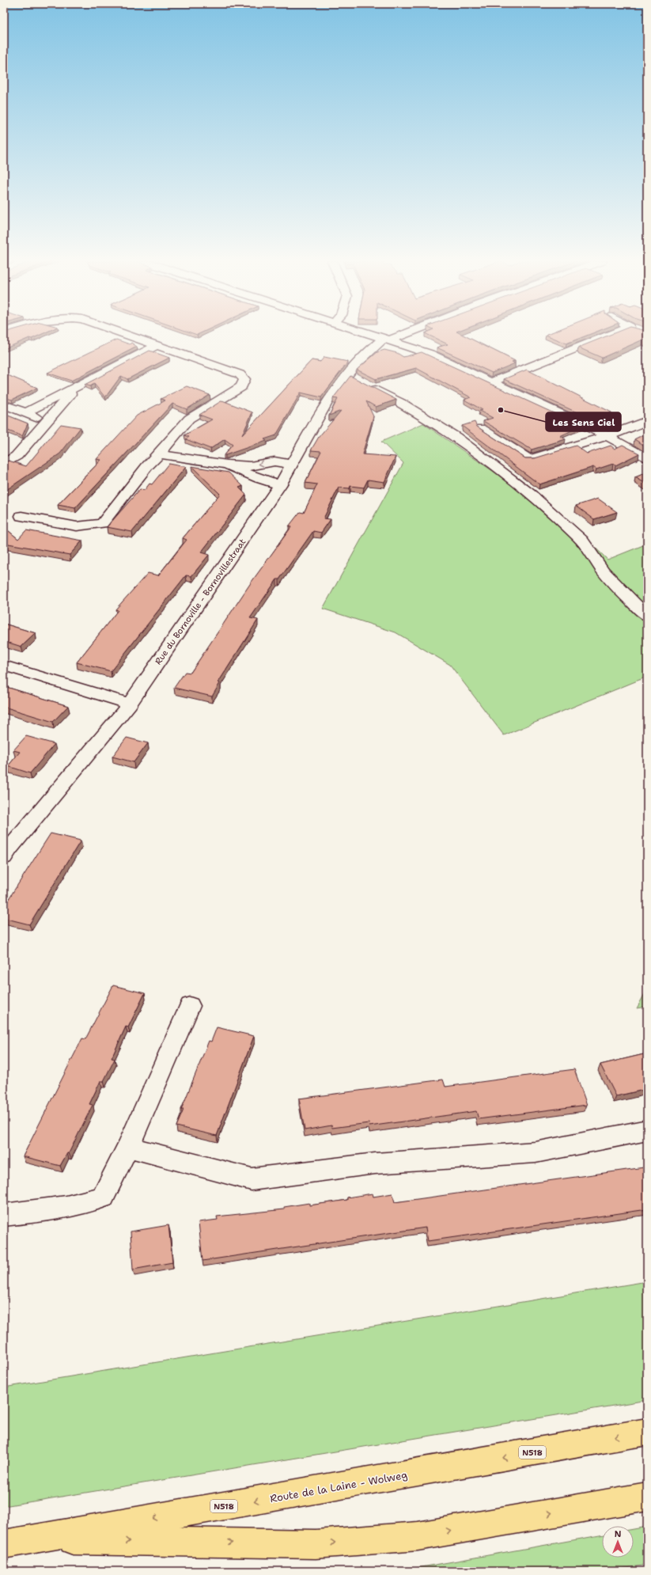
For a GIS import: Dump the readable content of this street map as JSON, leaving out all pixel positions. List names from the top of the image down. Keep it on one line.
{"streets":{"highway":["N518","Route de la Laine - Wolweg"],"street":["Rue du Bornoville - Bornovillestraat"]},"places":["Les Sens Ciel"],"north":"top"}
